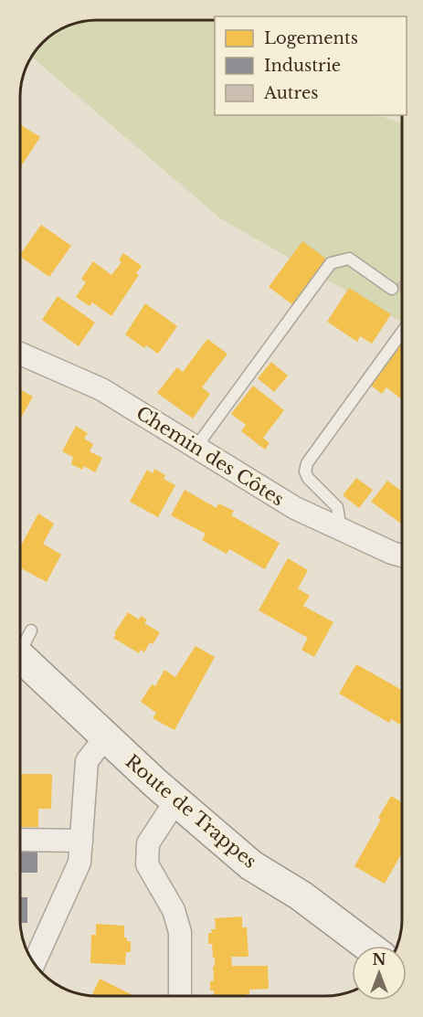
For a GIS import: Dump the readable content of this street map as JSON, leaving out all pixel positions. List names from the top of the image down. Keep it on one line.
{"streets":{"main road":["Route de Trappes"],"street":["Chemin des Côtes"]},"legend":["Logements","Industrie","Autres"],"north":"top"}
